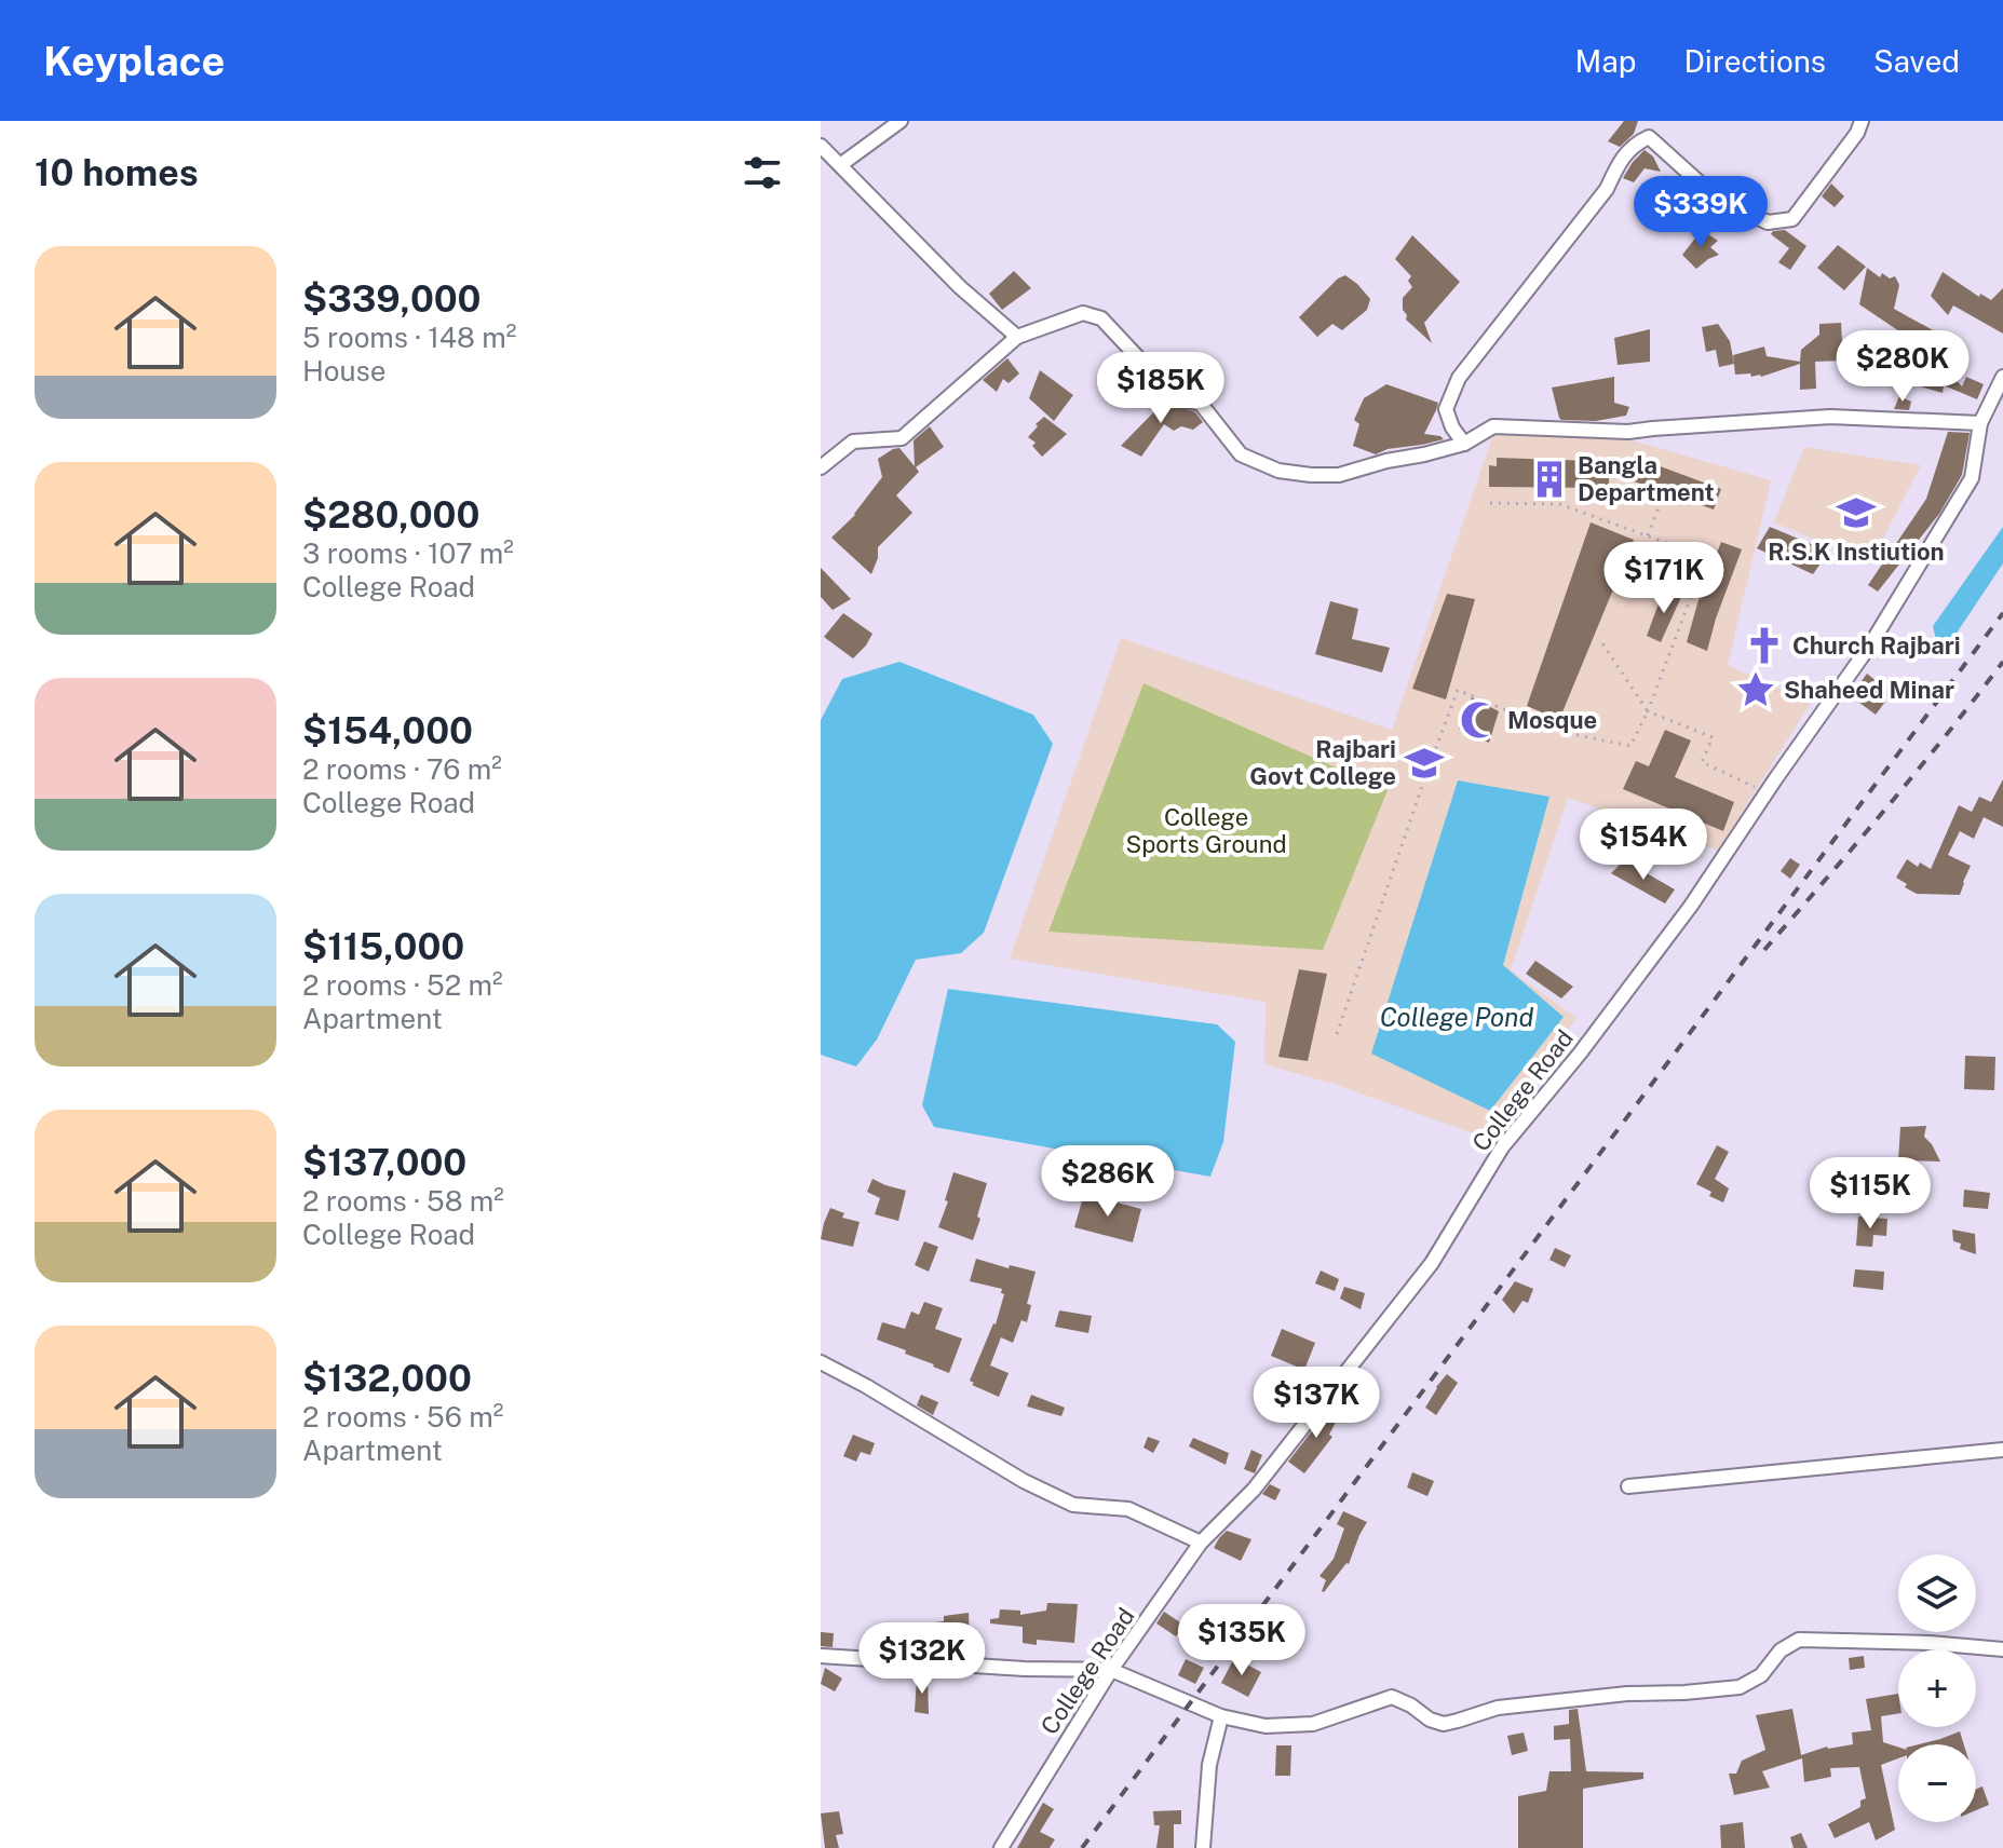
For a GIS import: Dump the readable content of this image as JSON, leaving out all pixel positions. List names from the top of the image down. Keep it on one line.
{"streets":{"street":["College Road"]},"water":["College Pond"],"parks":["College Sports Ground"],"places":{"building":["Bangla Department"],"school or university":["R.S.K Instiution","Rajbari Govt College"],"church":["Church Rajbari"],"place":["Shaheed Minar"],"mosque":["Mosque"]},"page":{"header":"Keyplace","nav":["Map","Directions","Saved"],"heading":"10 homes","price":["$339K","$280K","$185K","$171K","$154K","$286K","$115K","$137K","$135K","$132K"],"list":[{"name":"$339,000","note":"5 rooms · 148 m² · House"},{"name":"$280,000","note":"3 rooms · 107 m² · College Road"},{"name":"$154,000","note":"2 rooms · 76 m² · College Road"},{"name":"$115,000","note":"2 rooms · 52 m² · Apartment"},{"name":"$137,000","note":"2 rooms · 58 m² · College Road"},{"name":"$132,000","note":"2 rooms · 56 m² · Apartment"}],"map_buttons":["+","−"]}}
